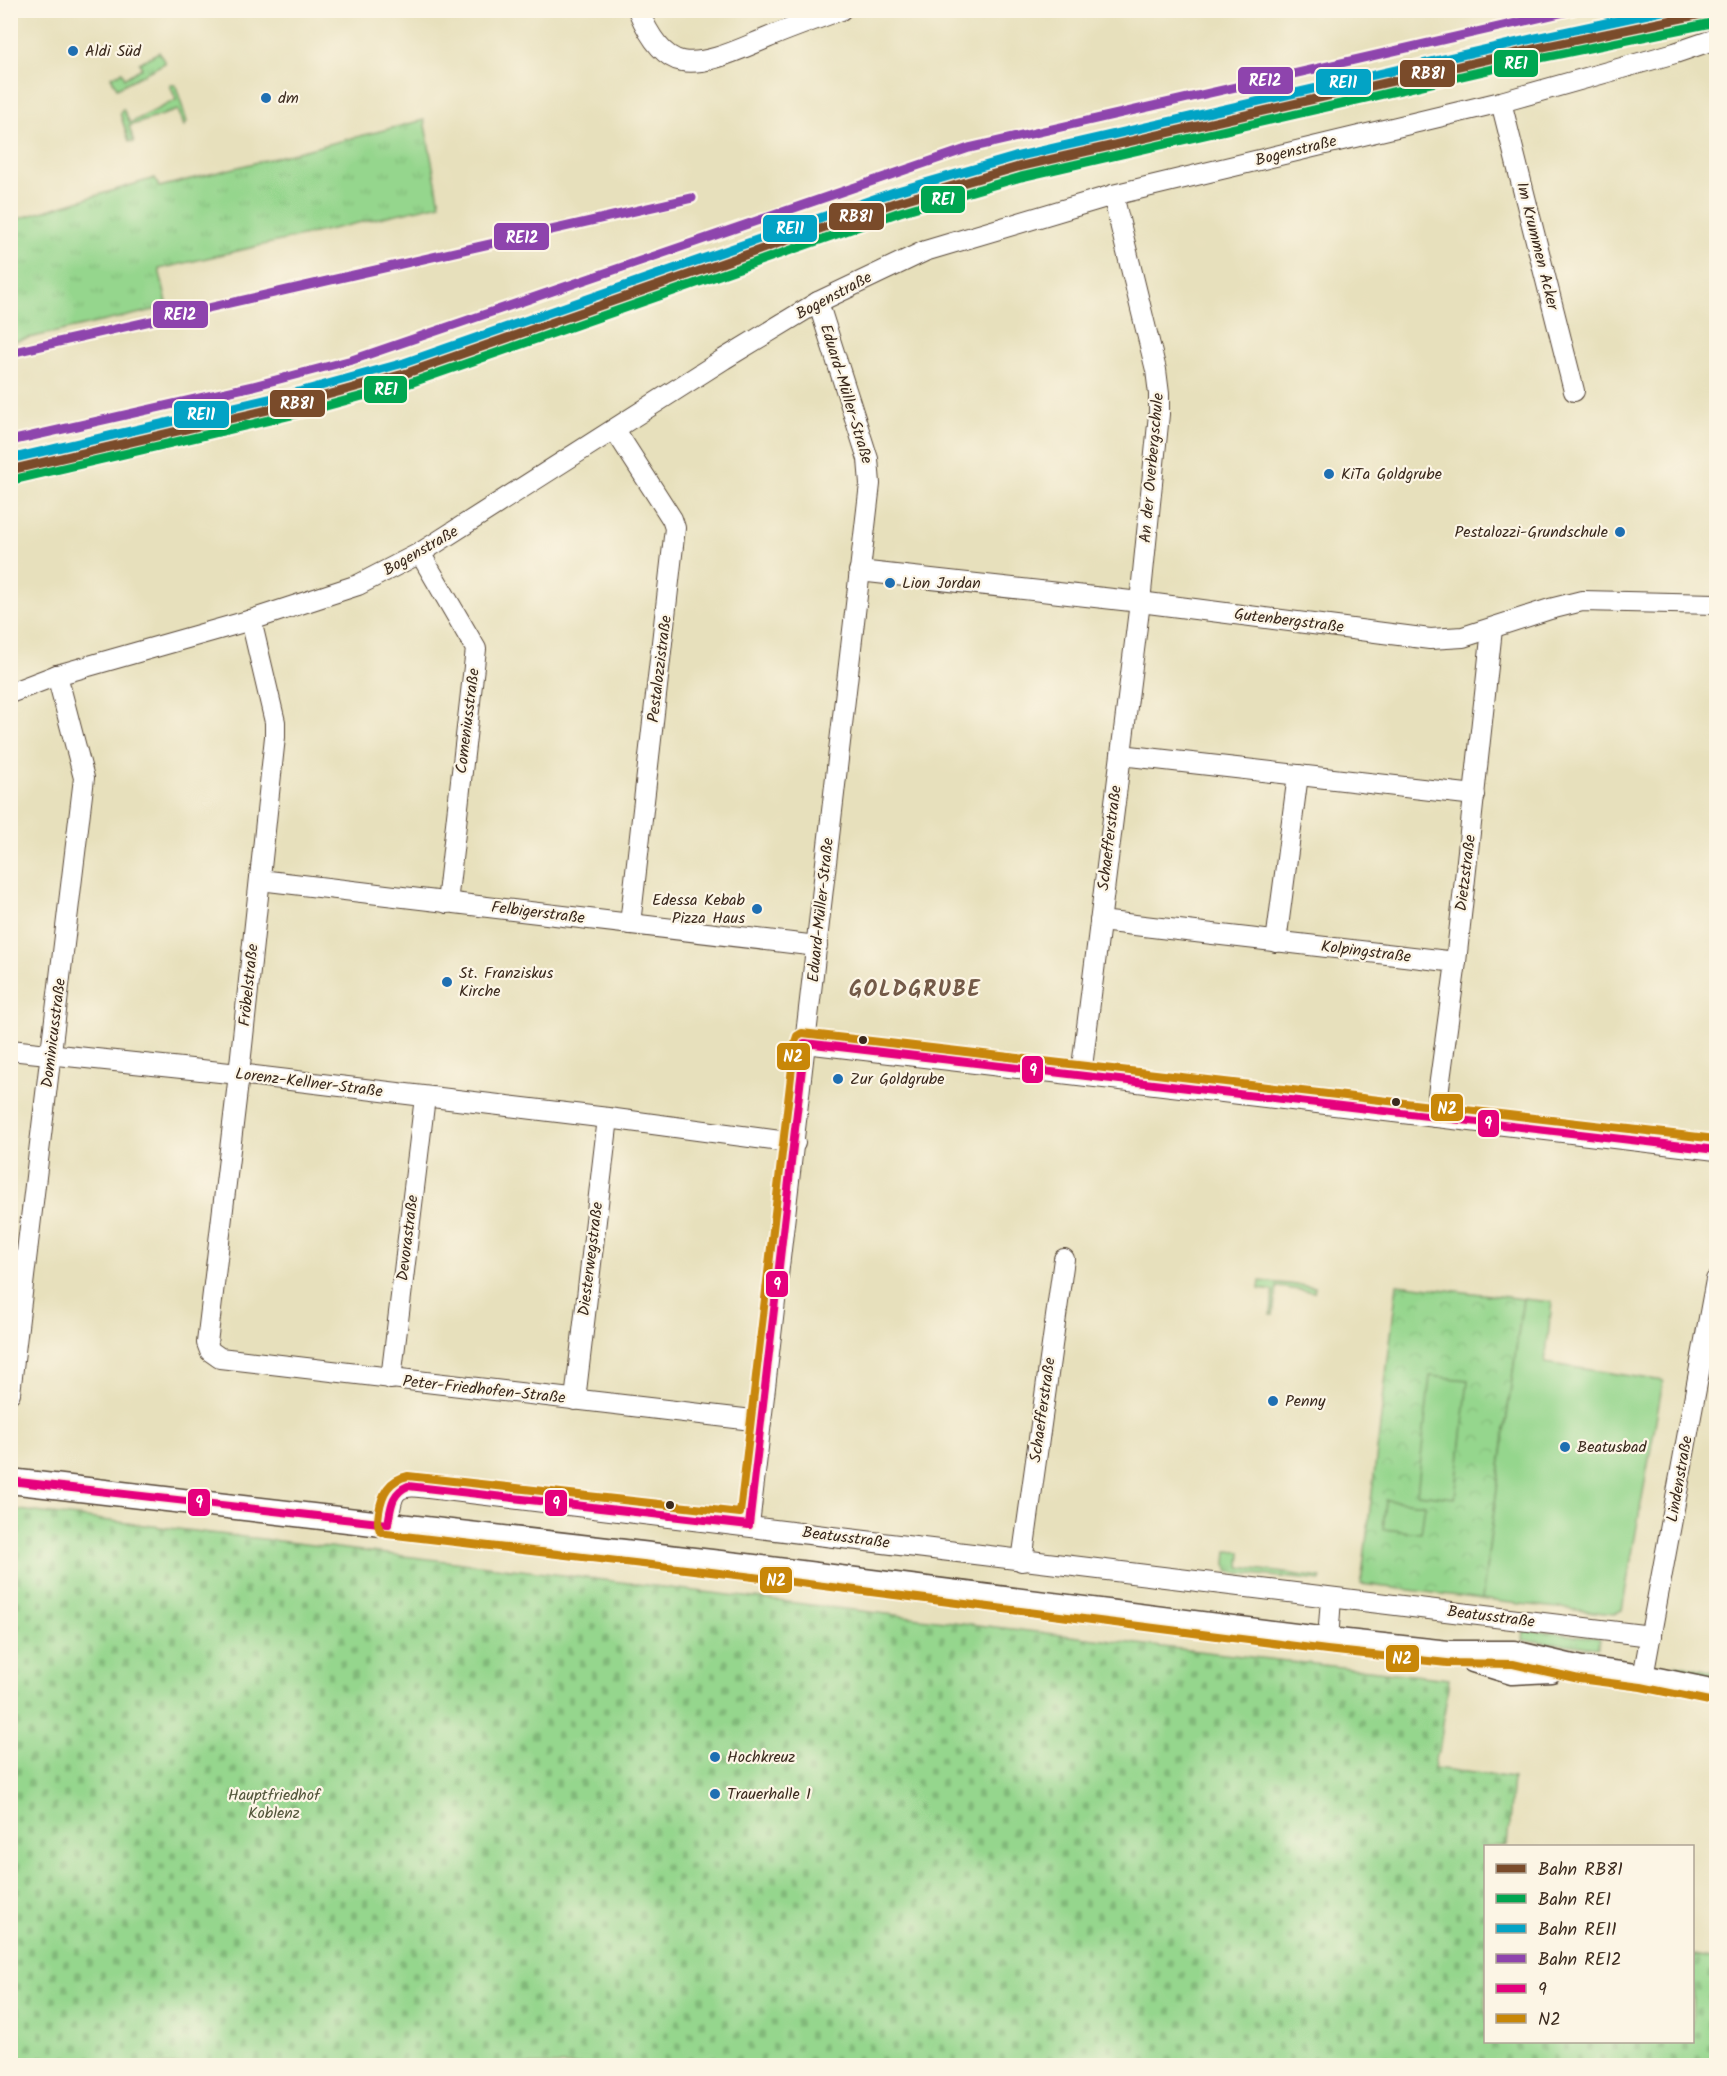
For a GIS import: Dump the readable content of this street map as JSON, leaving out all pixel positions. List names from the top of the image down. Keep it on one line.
{"streets":{"street":["Bogenstraße","Im Krummen Acker","Eduard-Müller-Straße","An der Overbergschule","Gutenbergstraße","Pestalozzistraße","Comeniusstraße","Schaefferstraße","Dietzstraße","Felbigerstraße","Kolpingstraße","Fröbelstraße","Dominicusstraße","Lorenz-Kellner-Straße","Devorastraße","Diesterwegstraße","Peter-Friedhofen-Straße","Lindenstraße","Beatusstraße"]},"crossings":[["Bogenstraße","Im Krummen Acker"],["Bogenstraße","Eduard-Müller-Straße"],["Bogenstraße","An der Overbergschule"],["Bogenstraße","Pestalozzistraße"],["Bogenstraße","Comeniusstraße"],["Bogenstraße","Fröbelstraße"],["Bogenstraße","Dominicusstraße"],["Eduard-Müller-Straße","Gutenbergstraße"],["Eduard-Müller-Straße","Felbigerstraße"],["Eduard-Müller-Straße","Lorenz-Kellner-Straße"],["Eduard-Müller-Straße","Peter-Friedhofen-Straße"],["Eduard-Müller-Straße","Beatusstraße"],["An der Overbergschule","Gutenbergstraße"],["An der Overbergschule","Schaefferstraße"],["Gutenbergstraße","Schaefferstraße"],["Gutenbergstraße","Dietzstraße"],["Pestalozzistraße","Felbigerstraße"],["Comeniusstraße","Felbigerstraße"],["Schaefferstraße","Kolpingstraße"],["Schaefferstraße","Beatusstraße"],["Dietzstraße","Kolpingstraße"],["Felbigerstraße","Fröbelstraße"],["Fröbelstraße","Lorenz-Kellner-Straße"],["Fröbelstraße","Peter-Friedhofen-Straße"],["Dominicusstraße","Lorenz-Kellner-Straße"],["Lorenz-Kellner-Straße","Devorastraße"],["Lorenz-Kellner-Straße","Diesterwegstraße"],["Devorastraße","Peter-Friedhofen-Straße"],["Diesterwegstraße","Peter-Friedhofen-Straße"],["Lindenstraße","Beatusstraße"]],"districts":["GOLDGRUBE"],"parks":["Hauptfriedhof Koblenz"],"places":["Aldi Süd","dm","KiTa Goldgrube","Pestalozzi-Grundschule","Lion Jordan","Edessa Kebab Pizza Haus","St. Franziskus Kirche","Zur Goldgrube","Penny","Beatusbad","Hochkreuz","Trauerhalle 1"],"lines":["rail line RE11","rail line RE12","rail line RB81","rail line RE1","transit line N2","transit line 9"],"legend":["Bahn RB81","Bahn RE1","Bahn RE11","Bahn RE12","9","N2"]}
